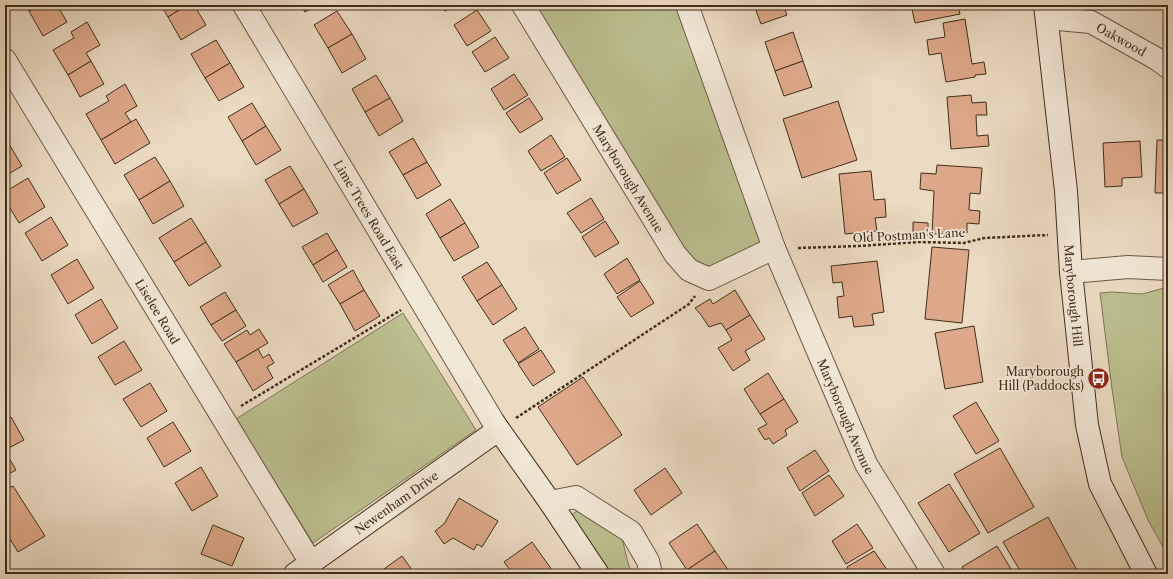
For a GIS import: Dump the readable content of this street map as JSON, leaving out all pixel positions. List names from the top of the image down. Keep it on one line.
{"streets":{"street":["Oakwood","Maryborough Avenue","Lime Trees Road East","Maryborough Hill","Liselee Road","Newenham Drive"],"path":["Old Postman's Lane"]},"crossings":[["Oakwood","Maryborough Hill"],["Maryborough Avenue","Old Postman's Lane"],["Lime Trees Road East","Newenham Drive"],["Old Postman's Lane","Maryborough Hill"],["Liselee Road","Newenham Drive"]],"places":{"bus stop":["Maryborough Hill (Paddocks)"]}}
